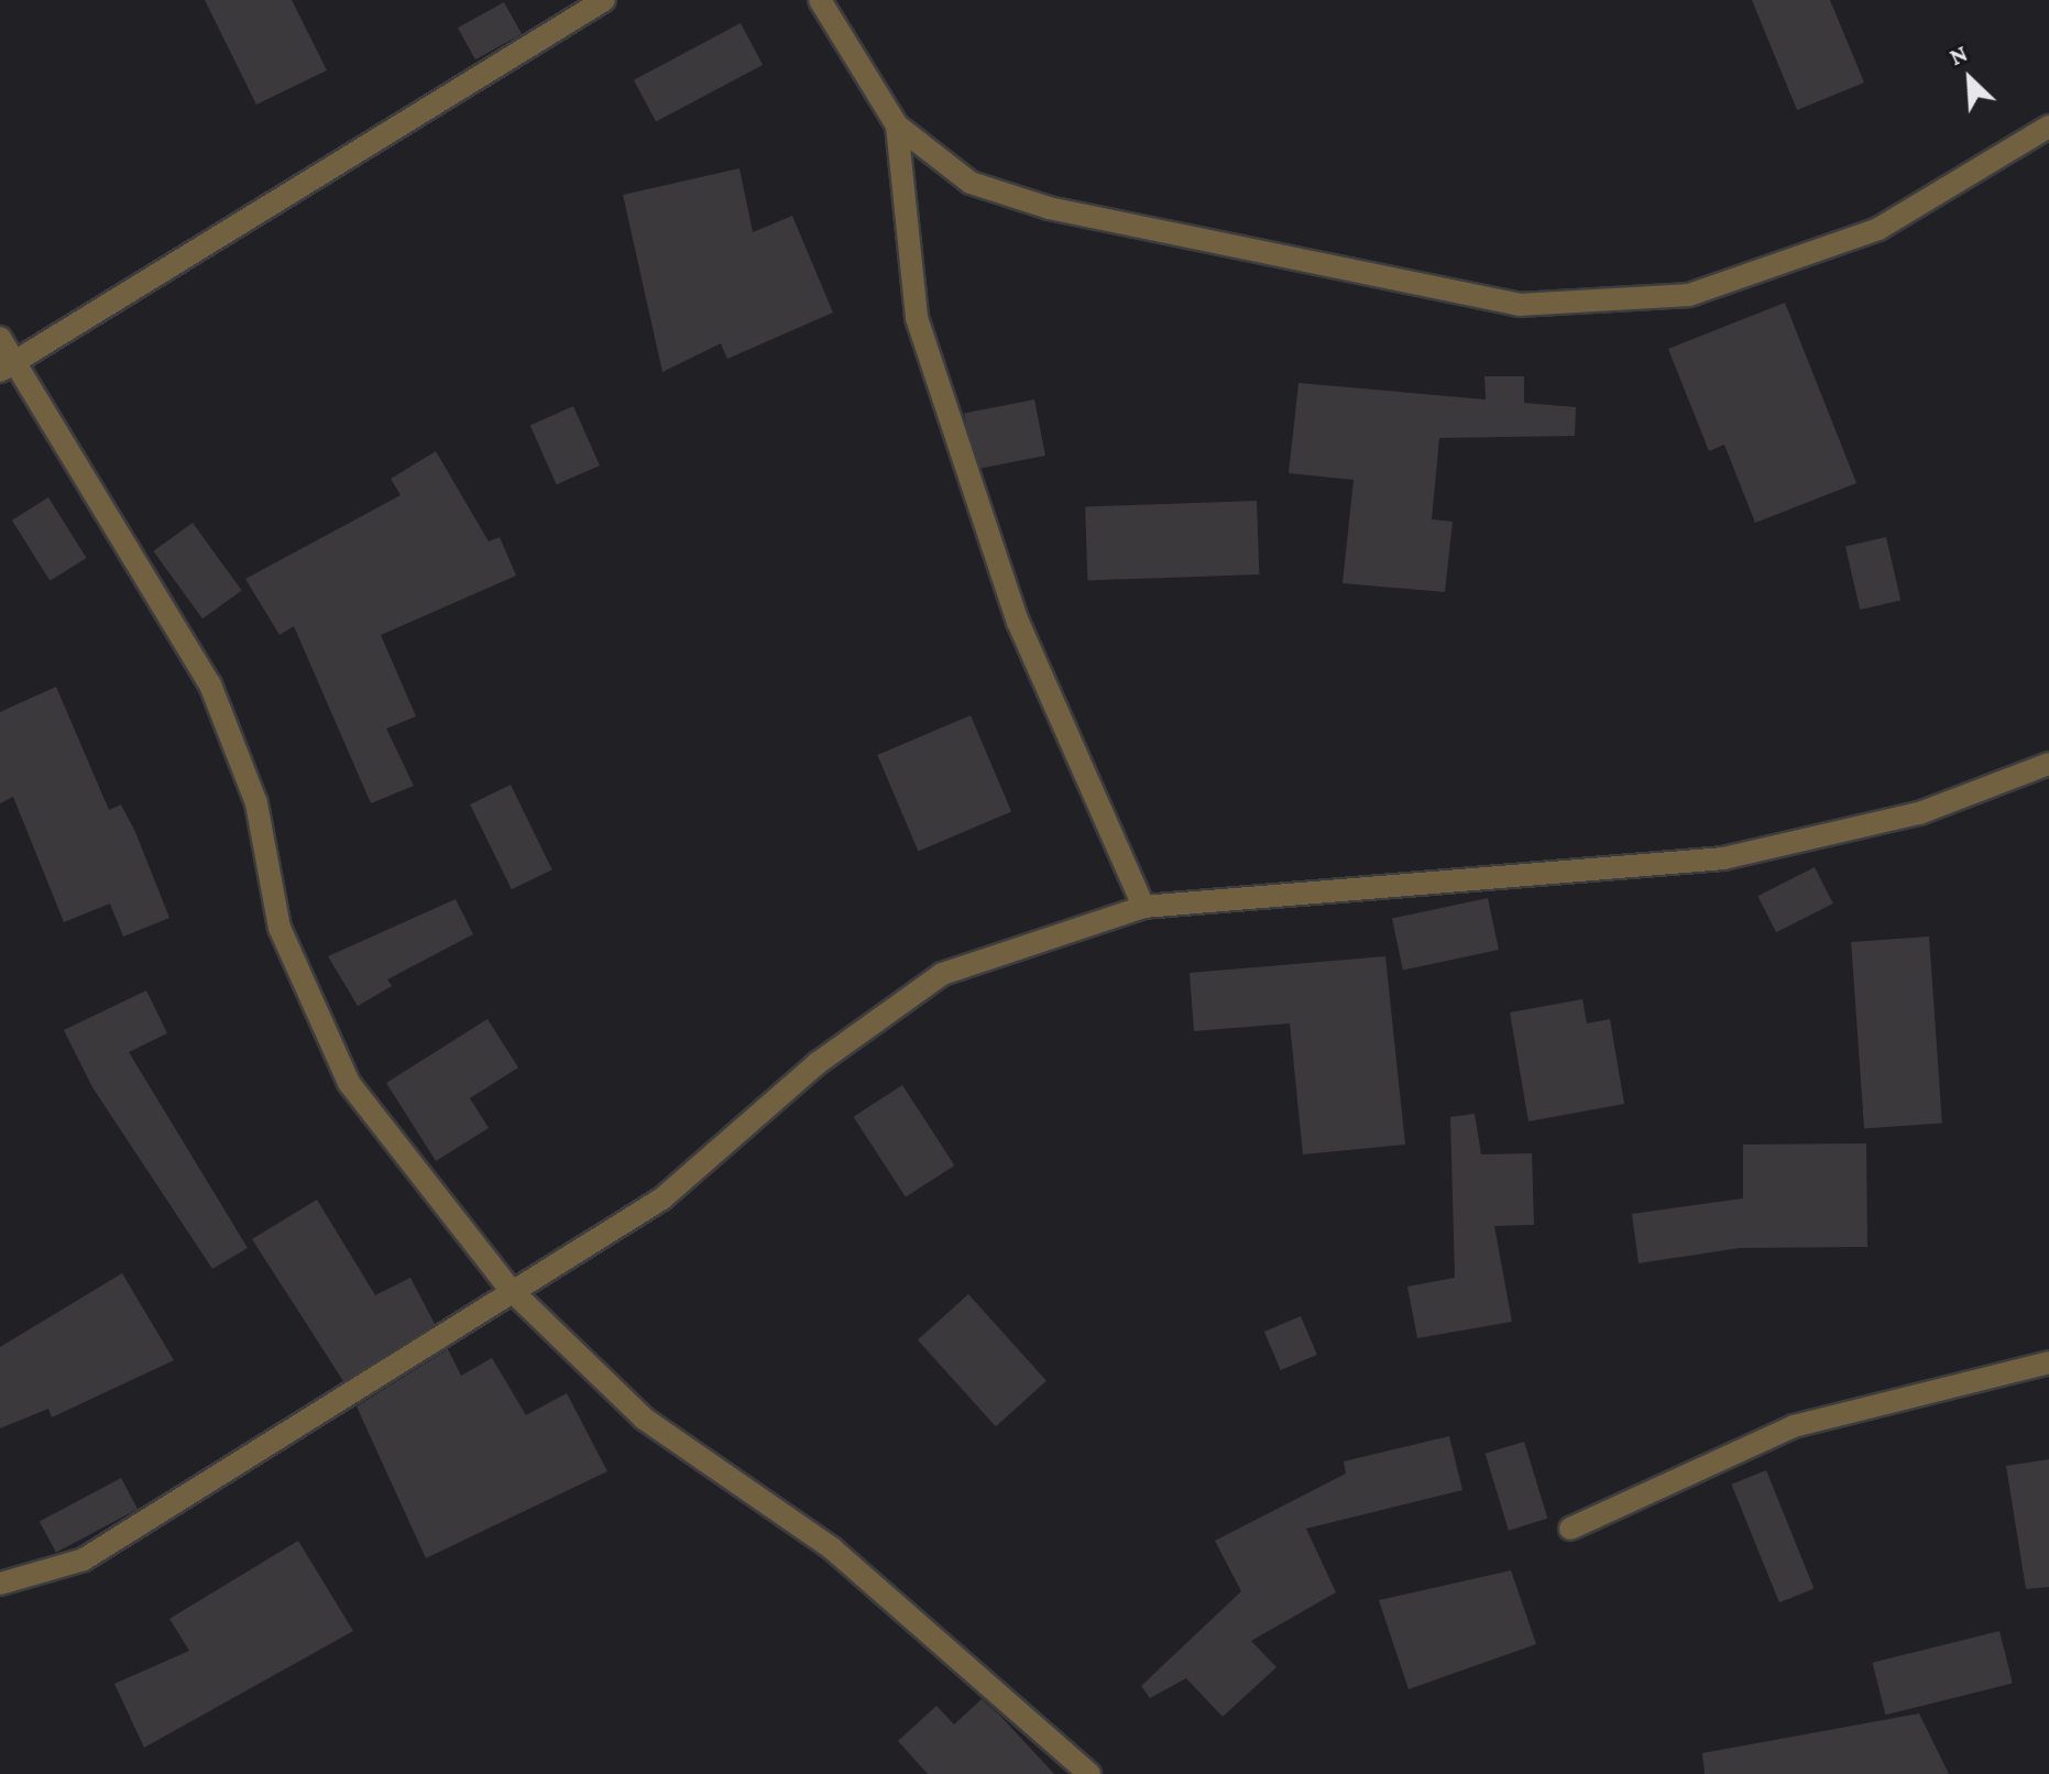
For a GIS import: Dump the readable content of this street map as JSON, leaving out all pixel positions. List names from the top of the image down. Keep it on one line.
{"north":"top left"}
